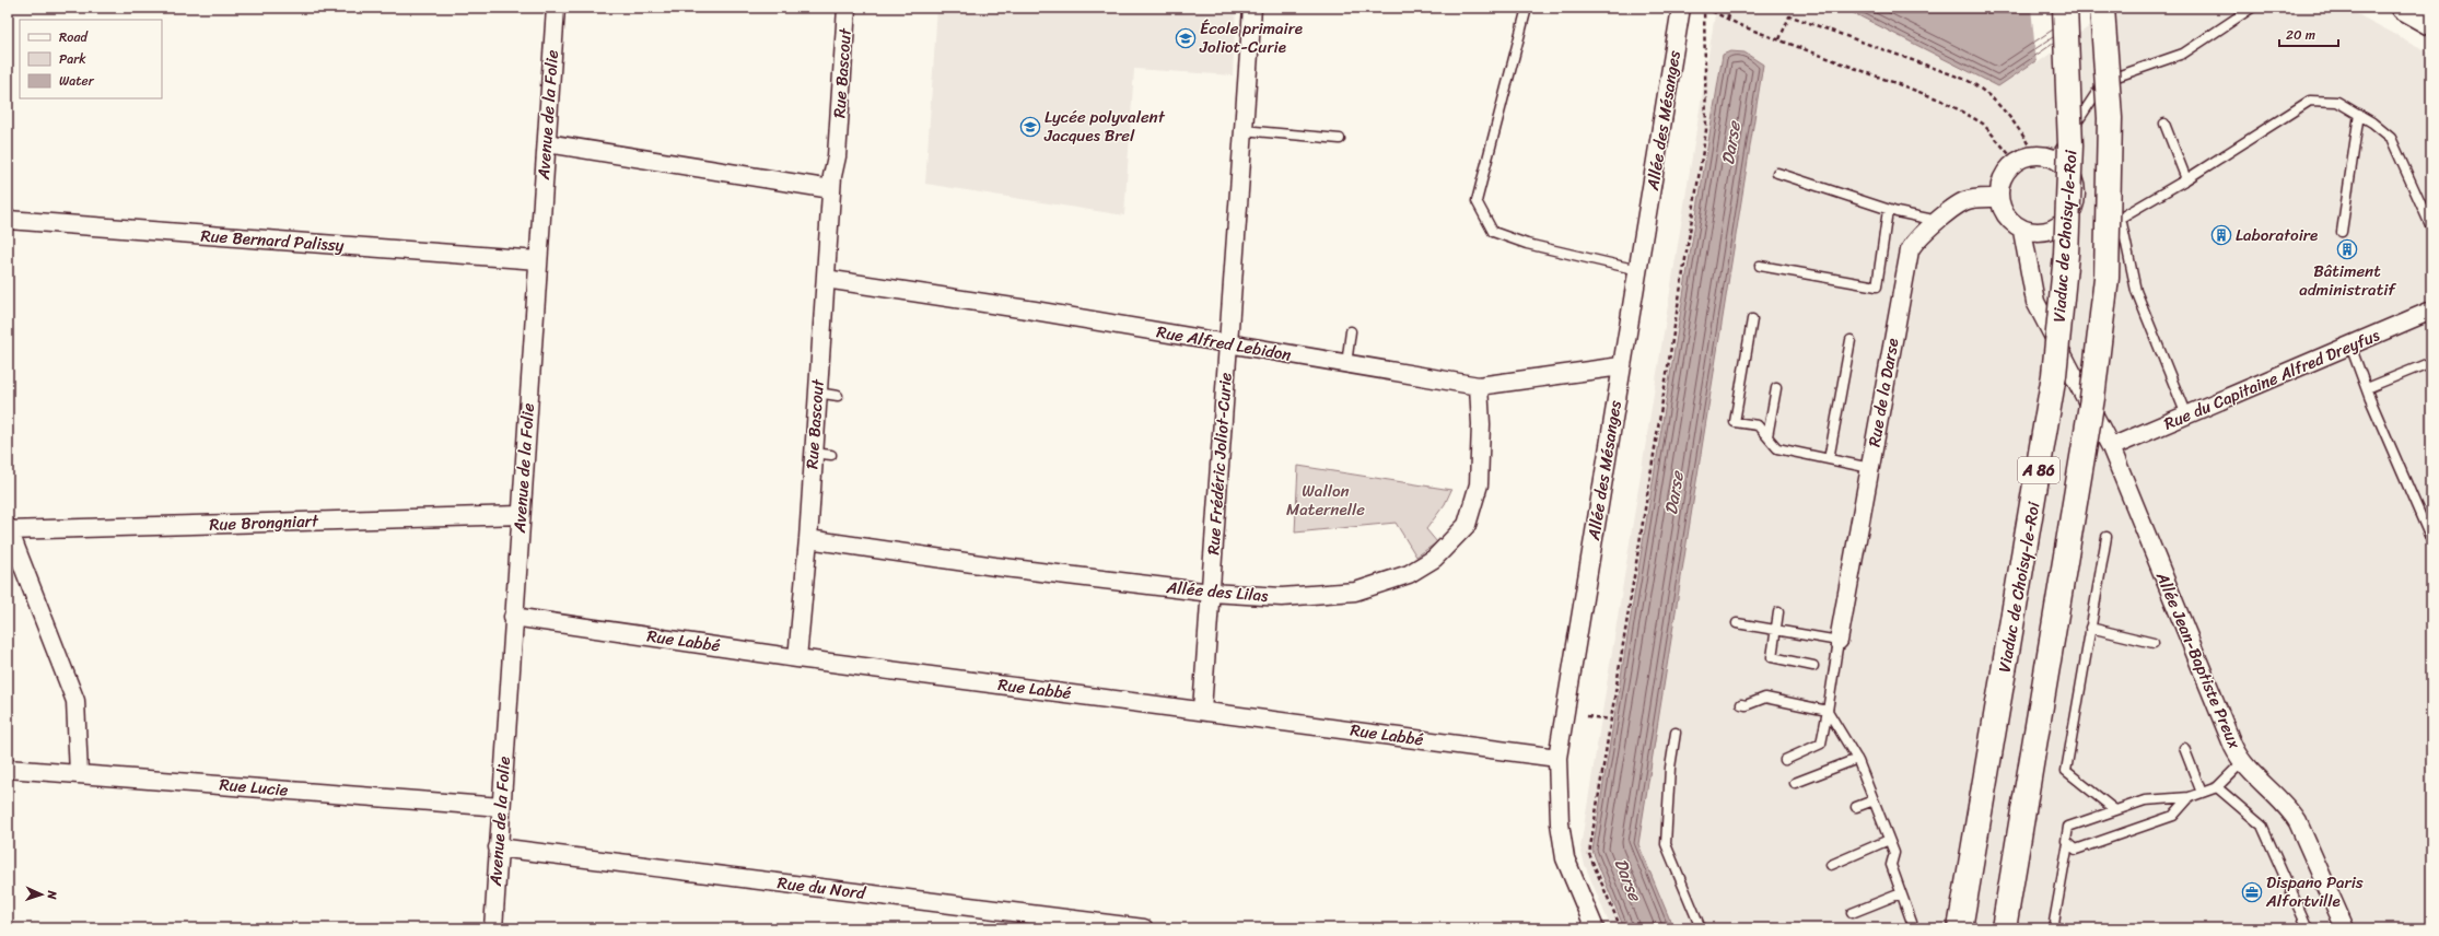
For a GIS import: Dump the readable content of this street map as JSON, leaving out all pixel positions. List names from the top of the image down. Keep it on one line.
{"streets":{"main road":["Viaduc de Choisy-le-Roi","A 86"],"street":["Rue Bascout","Avenue de la Folie","Allée des Mésanges","Rue Bernard Palissy","Rue Alfred Lebidon","Rue du Capitaine Alfred Dreyfus","Rue de la Darse","Rue Frédéric Joliot-Curie","Rue Brongniart","Allée des Lilas","Rue Labbé","Allée Jean-Baptiste Preux","Rue Lucie","Rue du Nord"]},"crossings":[["Rue Bascout","Rue Alfred Lebidon"],["Rue Bascout","Allée des Lilas"],["Rue Bascout","Rue Labbé"],["Avenue de la Folie","Rue Bernard Palissy"],["Avenue de la Folie","Rue Brongniart"],["Avenue de la Folie","Rue Labbé"],["Avenue de la Folie","Rue Lucie"],["Avenue de la Folie","Rue du Nord"],["Allée des Mésanges","Rue Alfred Lebidon"],["Allée des Mésanges","Rue Labbé"],["Rue Alfred Lebidon","Rue Frédéric Joliot-Curie"],["Rue Alfred Lebidon","Allée des Lilas"],["Rue du Capitaine Alfred Dreyfus","Allée Jean-Baptiste Preux"],["Rue de la Darse","Allée Jean-Baptiste Preux"],["Rue Frédéric Joliot-Curie","Allée des Lilas"],["Rue Frédéric Joliot-Curie","Rue Labbé"]],"water":["Darse"],"parks":["Wallon Maternelle"],"places":{"school or university":["École primaire Joliot-Curie","Lycée polyvalent Jacques Brel"],"building":["Laboratoire","Bâtiment administratif"],"office":["Dispano Paris Alfortville"]},"legend":["Road","Park","Water"],"scale_bar":"20 m","north":"right"}
